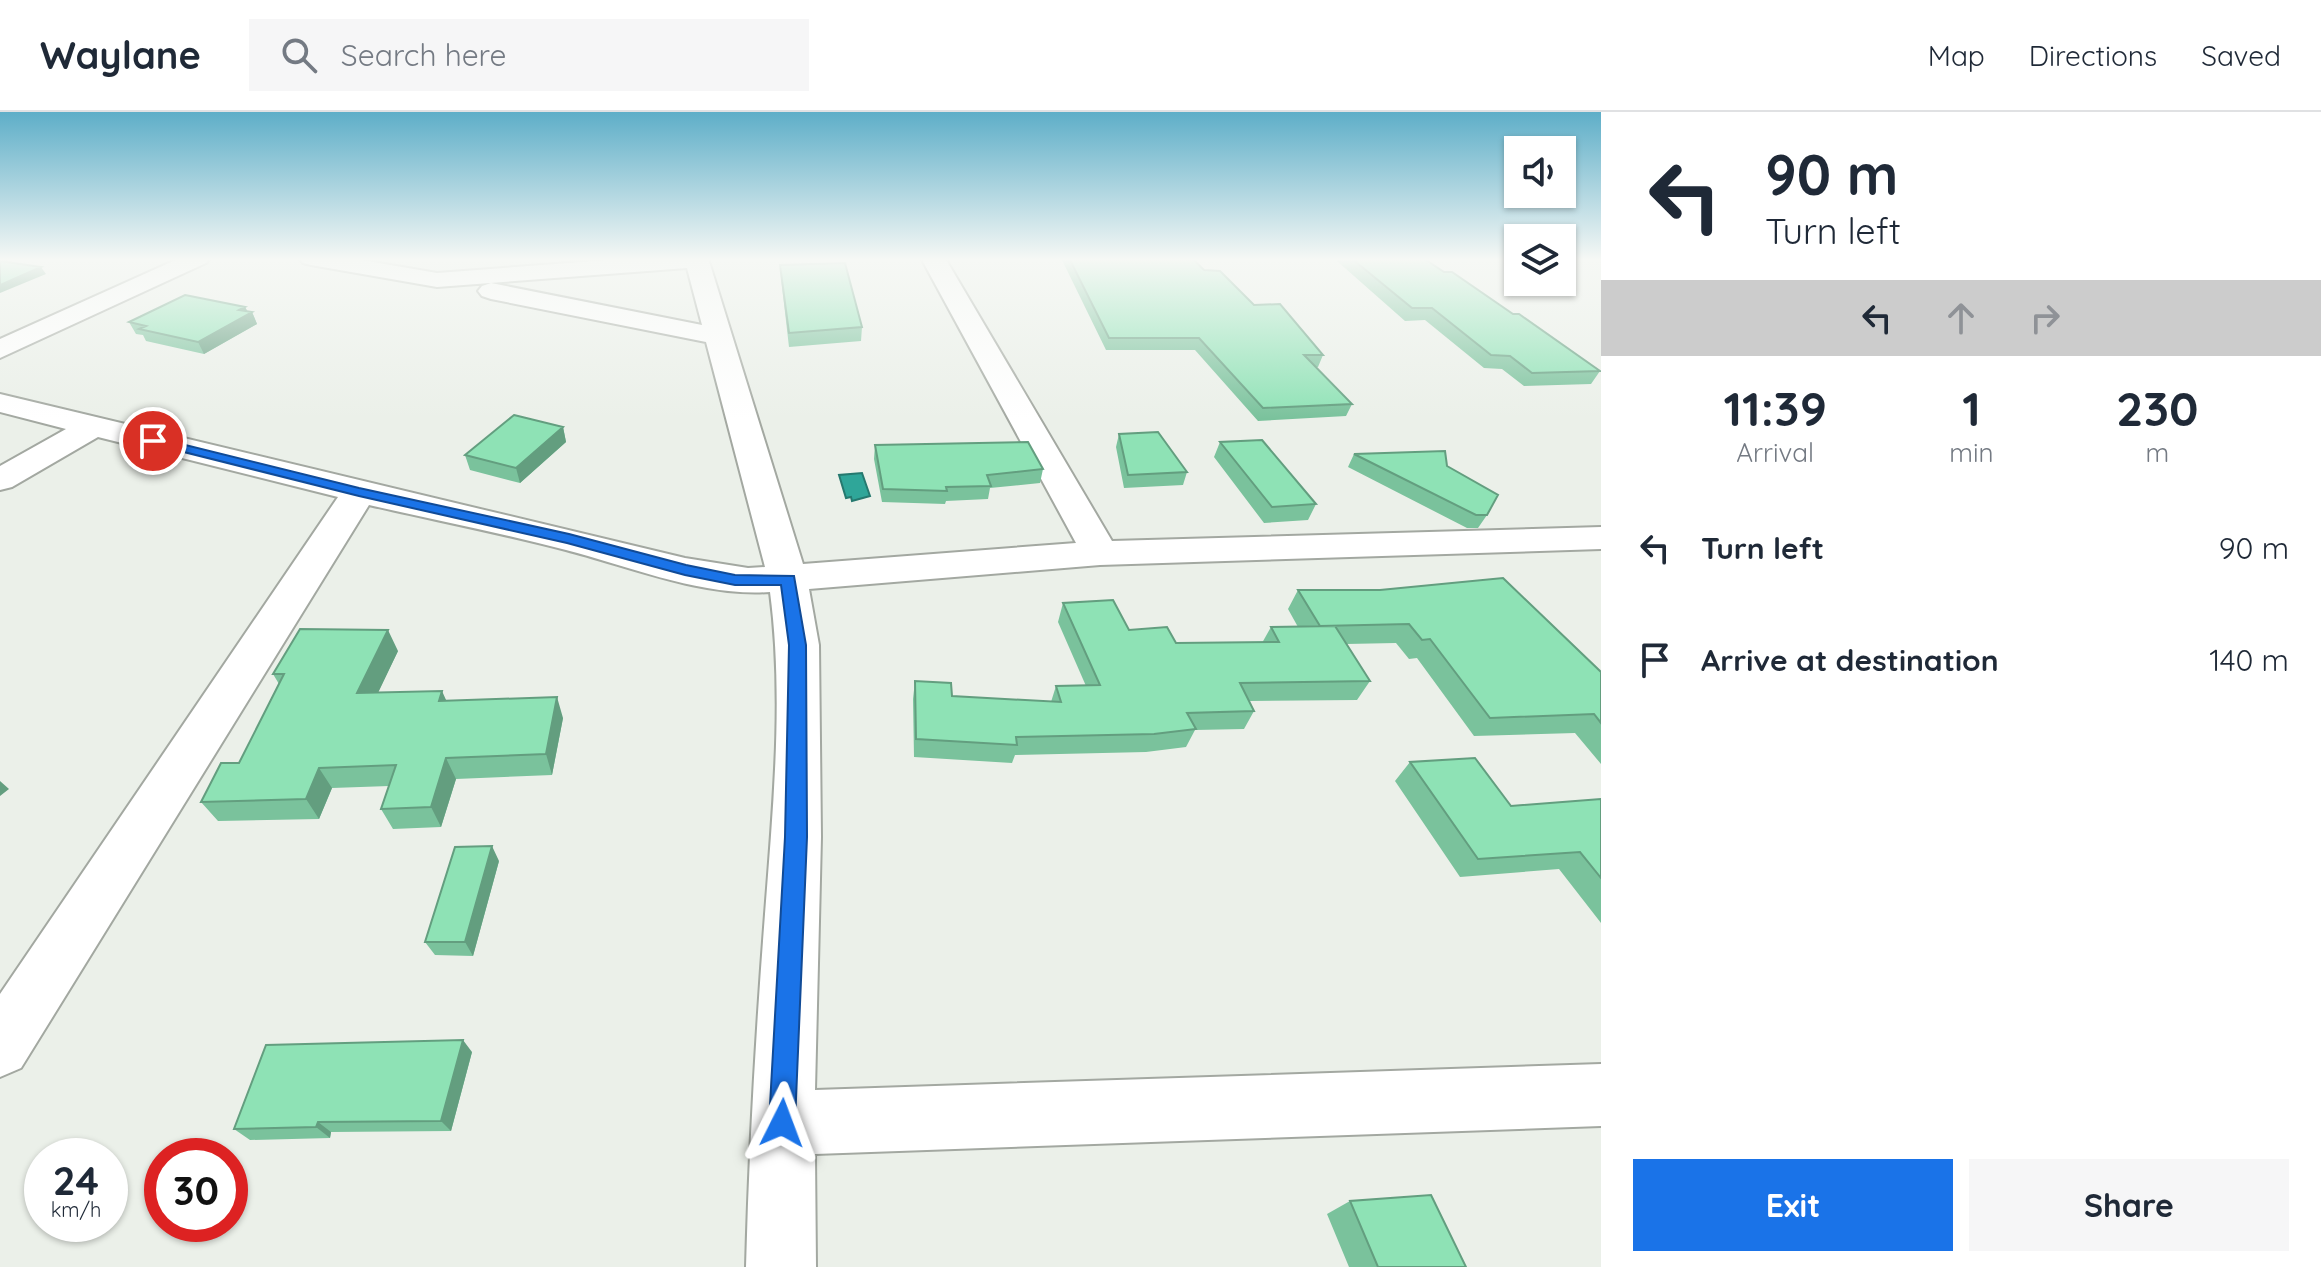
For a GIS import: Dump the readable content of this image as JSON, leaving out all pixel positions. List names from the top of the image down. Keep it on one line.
{"page":{"header":"Waylane","search":"Search here","nav":["Map","Directions","Saved"],"turn":["90 m","Turn left"],"eta":["11:39","Arrival","1","min","230","m"],"list":[{"name":"Turn left","value":"90 m"},{"name":"Arrive at destination","value":"140 m"}],"speed":"24 km/h","limit":"30","buttons":["Exit","Share"]}}
